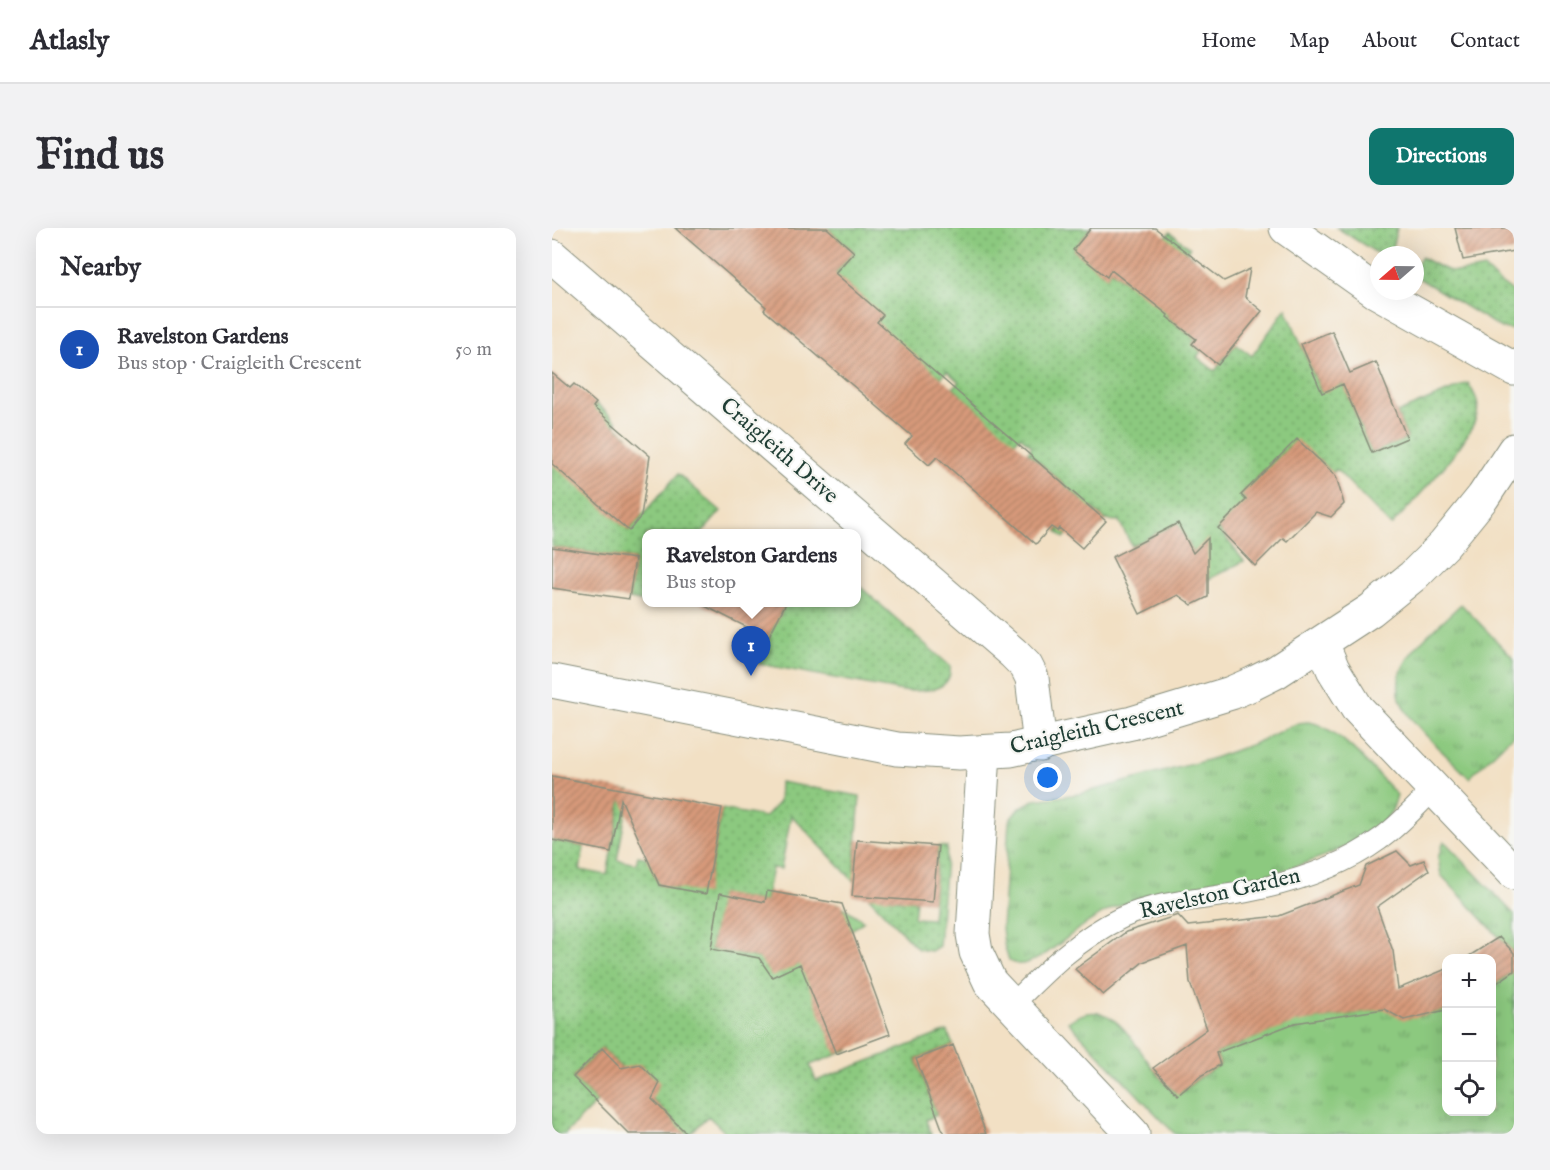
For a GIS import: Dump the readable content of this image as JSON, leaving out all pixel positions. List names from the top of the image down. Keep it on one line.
{"streets":{"street":["Craigleith Drive","Craigleith Crescent"],"lane":["Ravelston Garden"]},"crossings":[["Craigleith Drive","Craigleith Crescent"]],"north":"left","page":{"header":"Atlasly","nav":["Home","Map","About","Contact"],"buttons":"Directions","title":"Find us","heading":"Nearby","list":[{"mark":"1","name":"Ravelston Gardens","note":"Bus stop · Craigleith Crescent","value":"50 m"}],"popup":["Ravelston Gardens","Bus stop"],"pins":"1","map_buttons":["+","−"]}}
